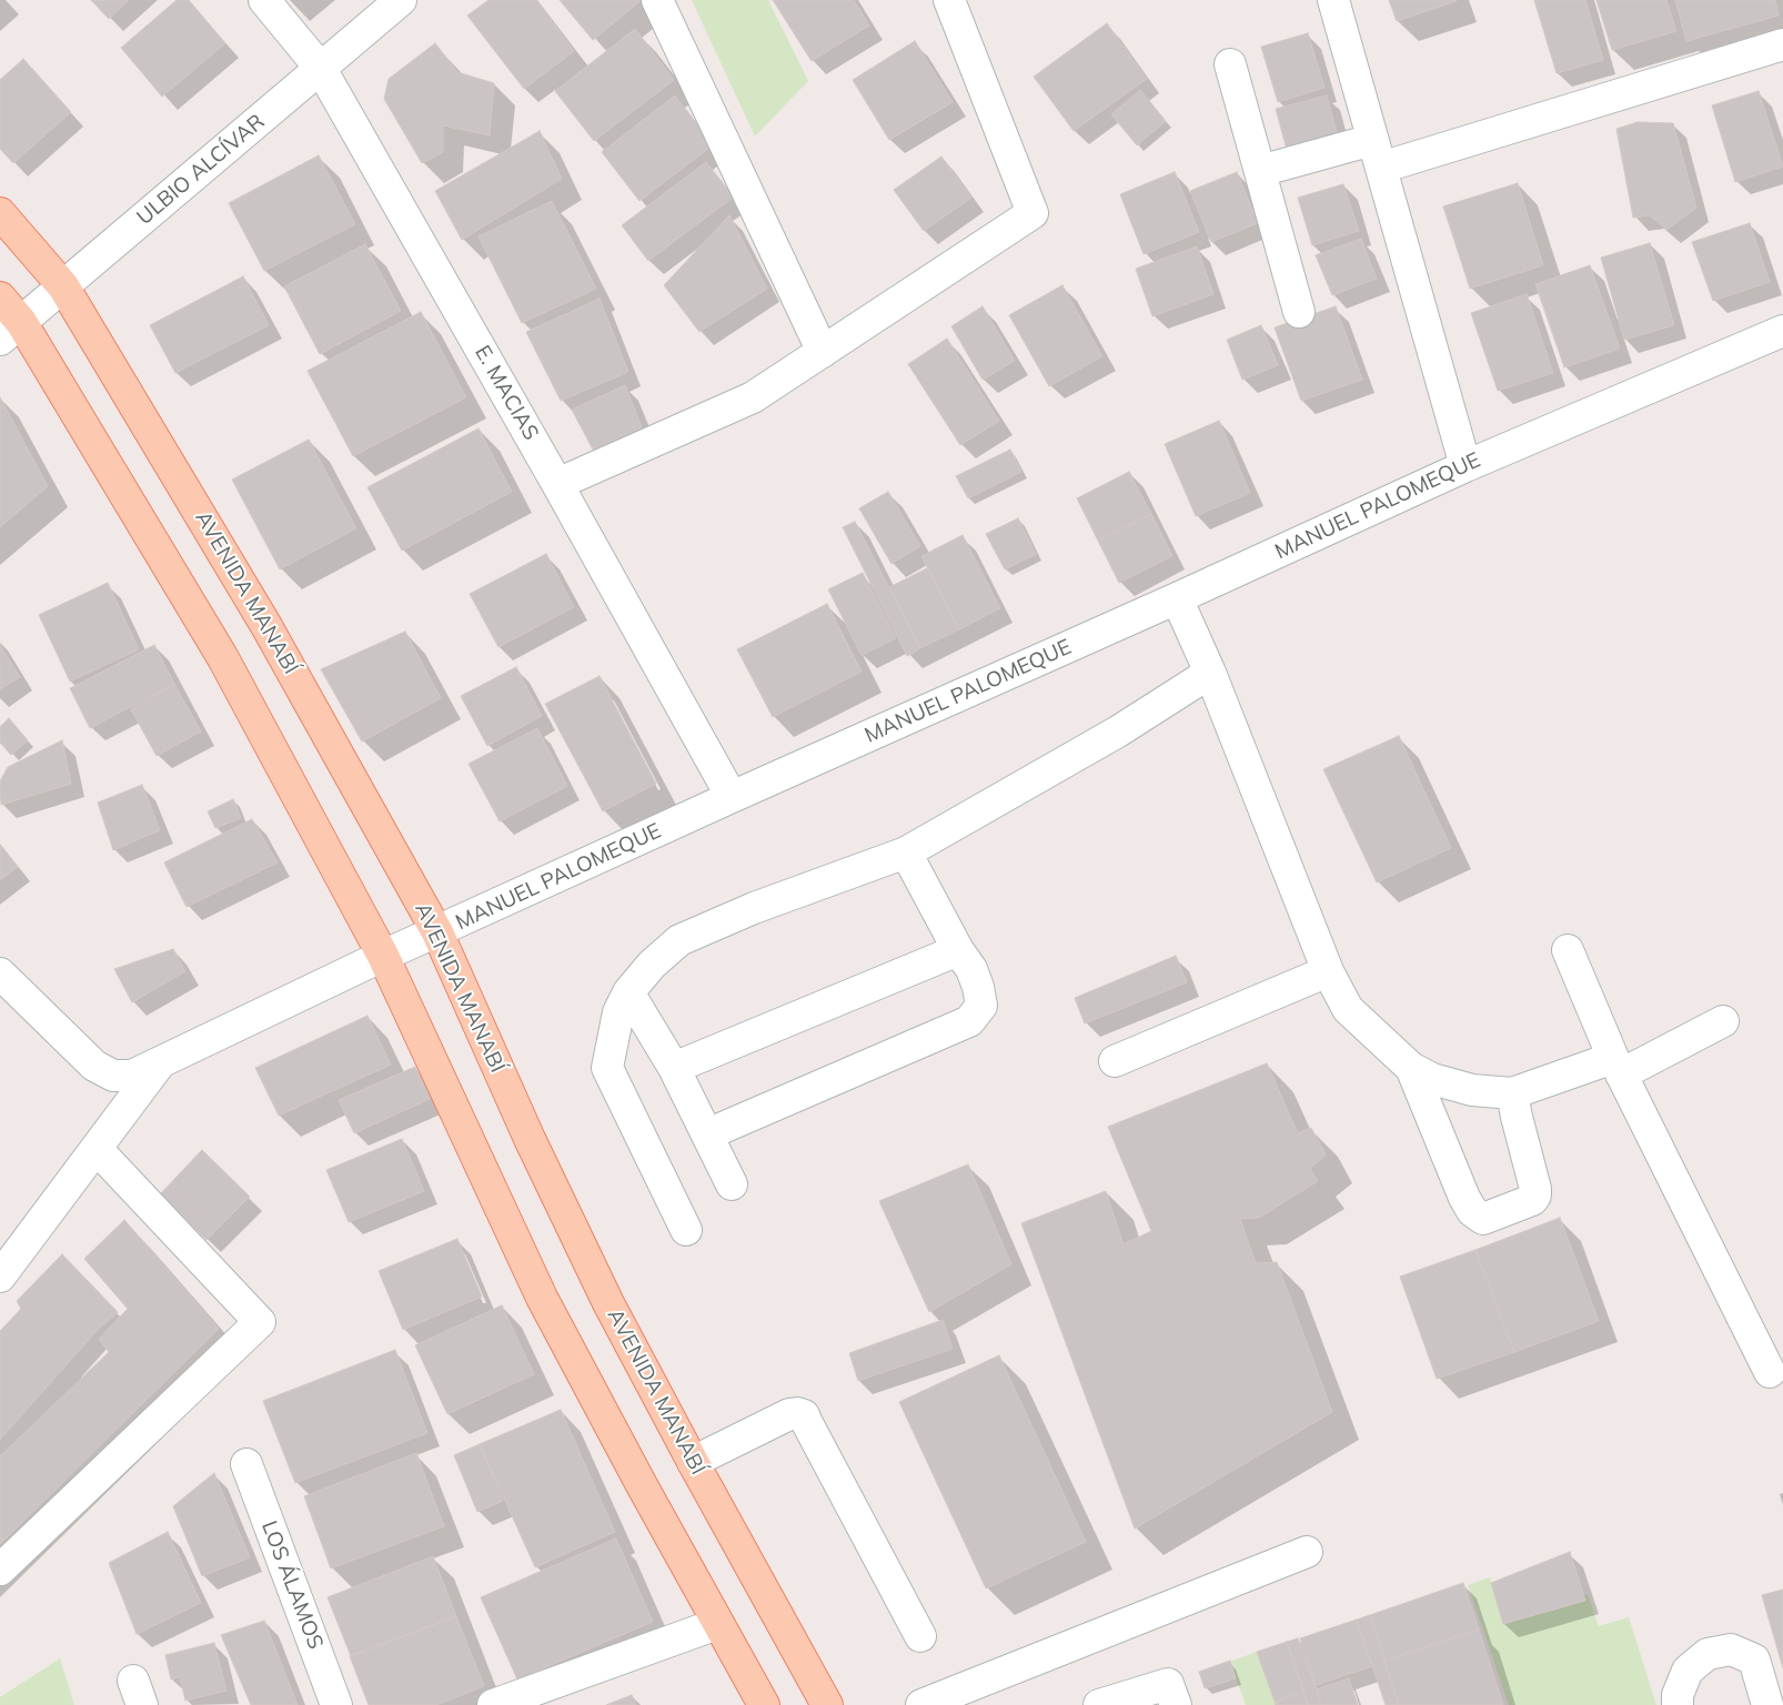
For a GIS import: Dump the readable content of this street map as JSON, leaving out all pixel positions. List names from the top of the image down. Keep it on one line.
{"streets":{"main road":["AVENIDA MANABÍ"],"street":["ULBIO ALCÍVAR","E. MACIAS","MANUEL PALOMEQUE","LOS ÁLAMOS"]},"crossings":[["ULBIO ALCÍVAR","E. MACIAS"],["ULBIO ALCÍVAR","AVENIDA MANABÍ"],["E. MACIAS","MANUEL PALOMEQUE"],["MANUEL PALOMEQUE","AVENIDA MANABÍ"]]}
